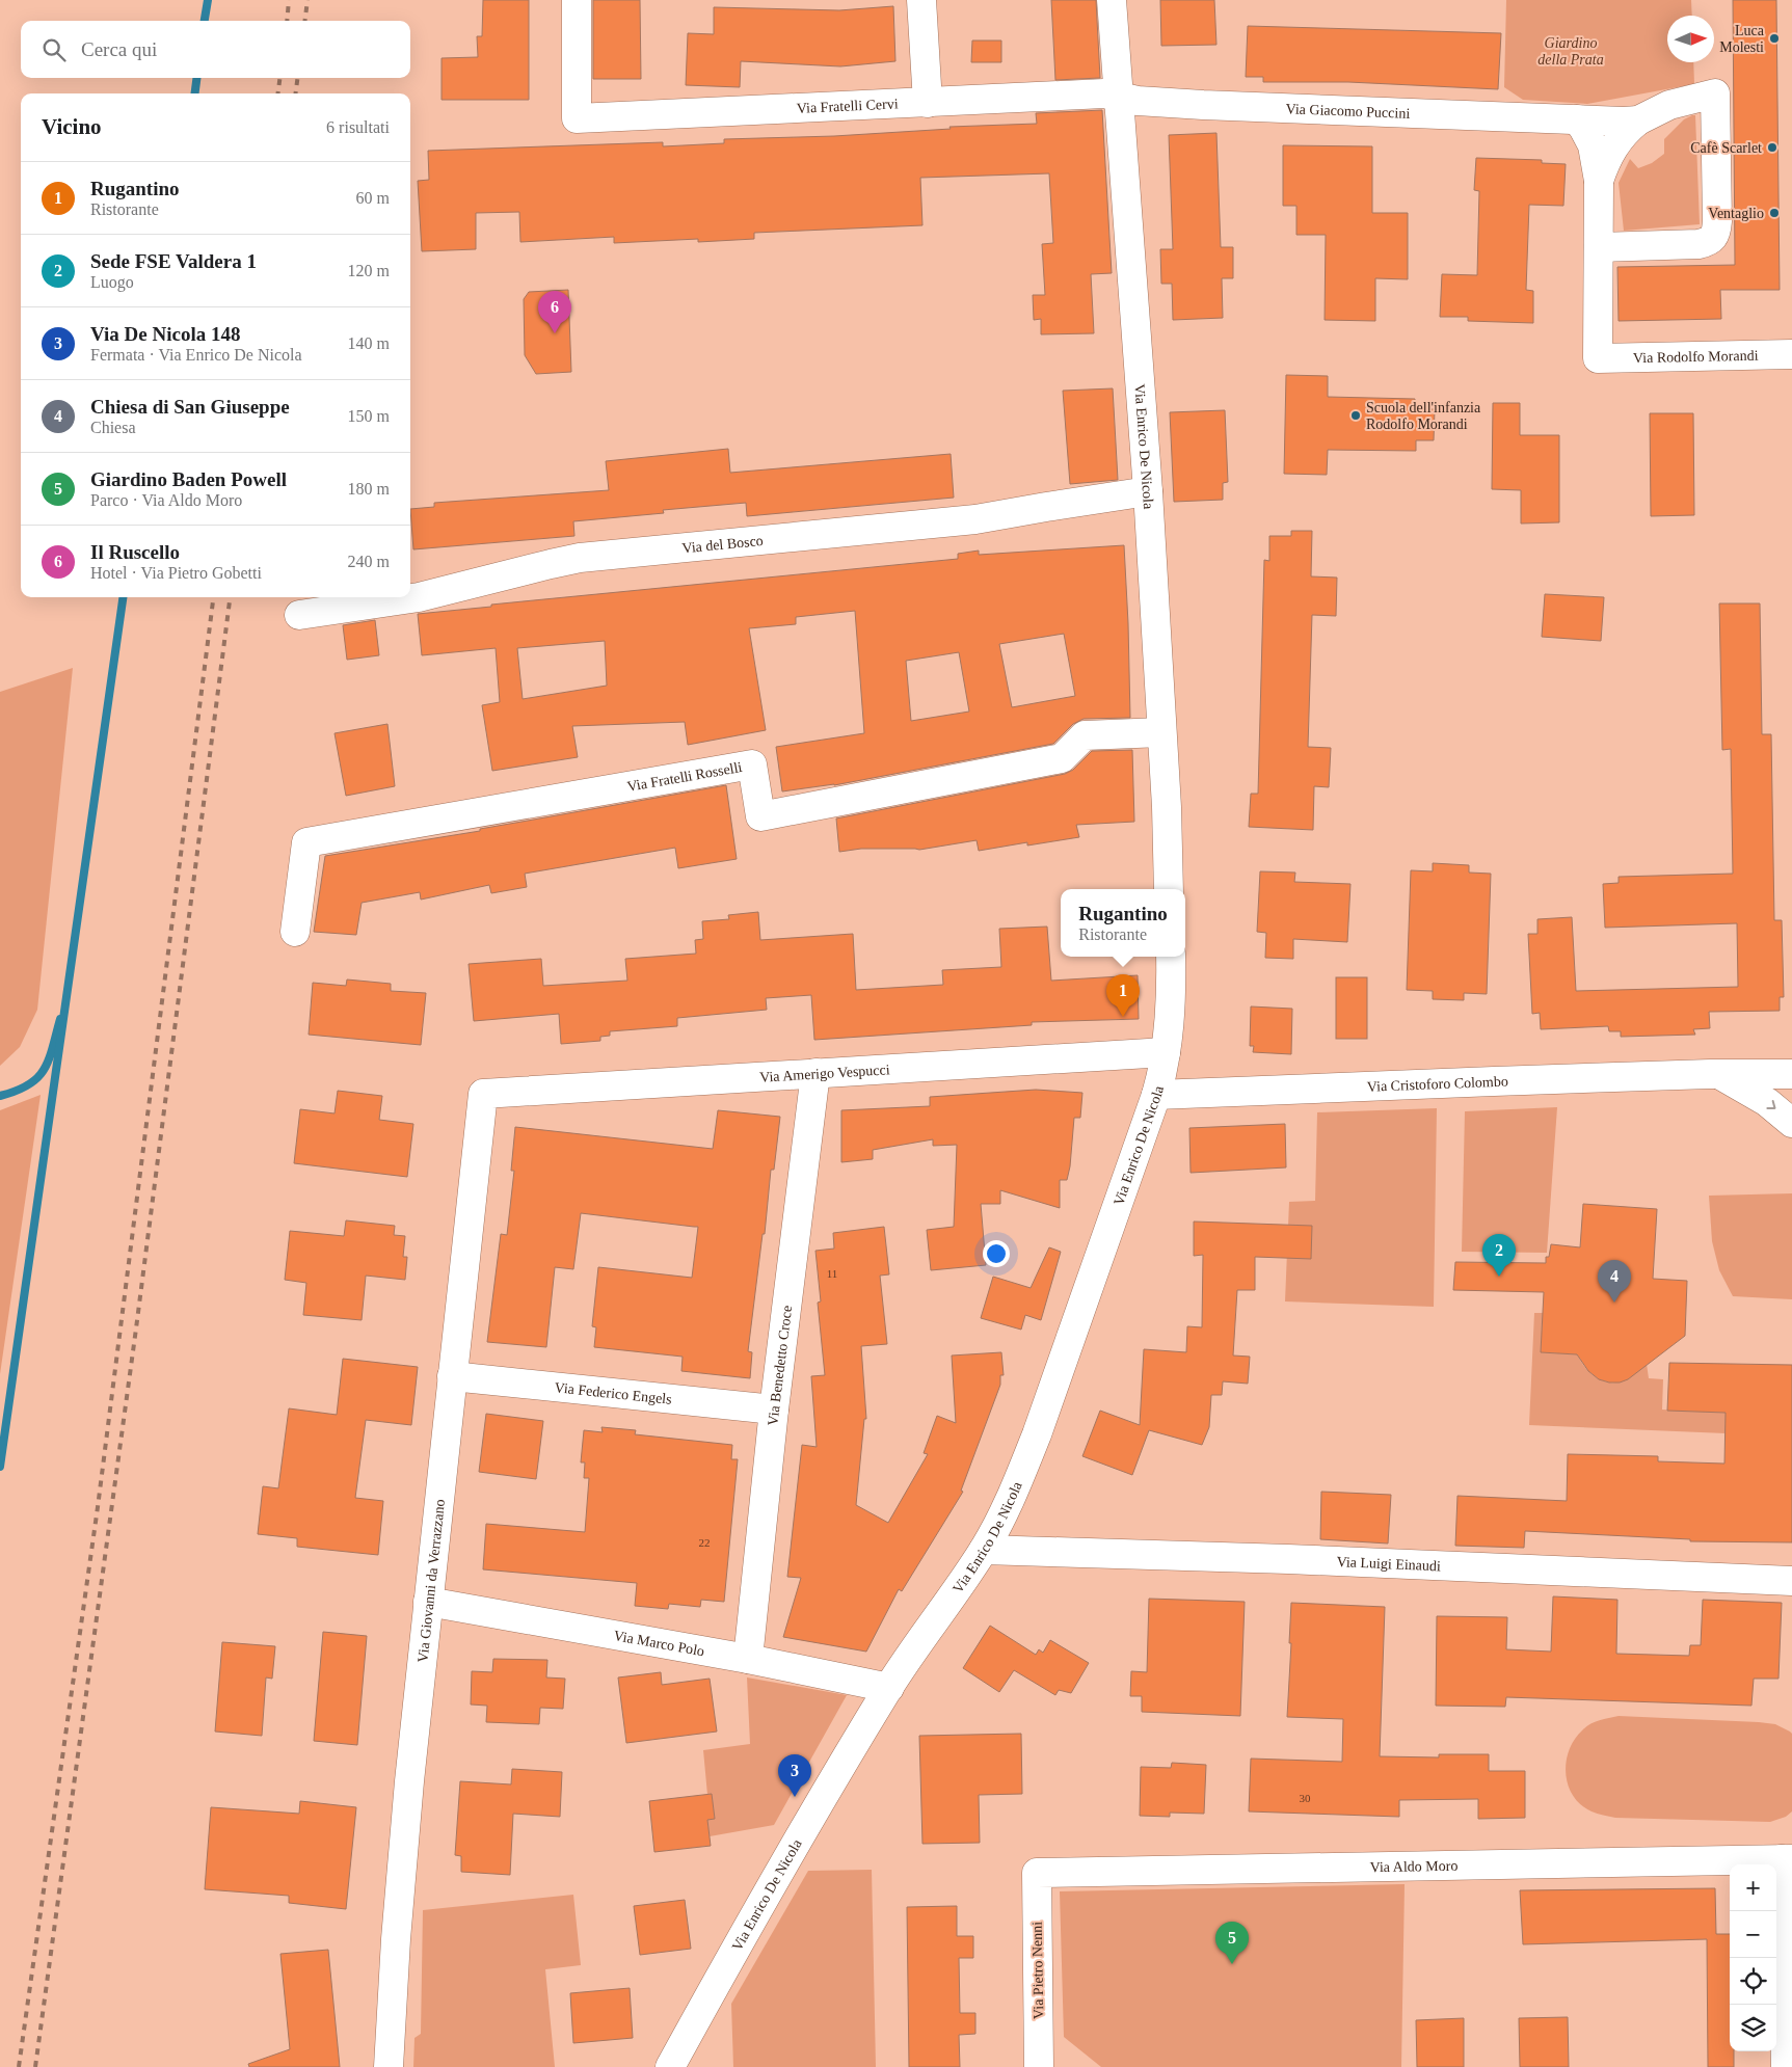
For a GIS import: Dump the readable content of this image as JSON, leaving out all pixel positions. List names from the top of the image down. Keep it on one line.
{"streets":{"street":["Via Fratelli Cervi","Via Giacomo Puccini","Via Rodolfo Morandi","Via Enrico De Nicola","Via del Bosco","Via Fratelli Rosselli","Via Amerigo Vespucci","Via Cristoforo Colombo","Via Benedetto Croce","Via Federico Engels","Via Luigi Einaudi","Via Giovanni da Verrazzano","Via Marco Polo","Via Aldo Moro","Via Pietro Nenni"]},"crossings":[["Via Fratelli Cervi","Via Giacomo Puccini"],["Via Fratelli Cervi","Via Enrico De Nicola"],["Via Giacomo Puccini","Via Enrico De Nicola"],["Via Enrico De Nicola","Via del Bosco"],["Via Enrico De Nicola","Via Fratelli Rosselli"],["Via Enrico De Nicola","Via Amerigo Vespucci"],["Via Enrico De Nicola","Via Cristoforo Colombo"],["Via Enrico De Nicola","Via Luigi Einaudi"],["Via Enrico De Nicola","Via Marco Polo"],["Via Amerigo Vespucci","Via Benedetto Croce"],["Via Amerigo Vespucci","Via Giovanni da Verrazzano"],["Via Benedetto Croce","Via Federico Engels"],["Via Benedetto Croce","Via Marco Polo"],["Via Federico Engels","Via Giovanni da Verrazzano"],["Via Giovanni da Verrazzano","Via Marco Polo"],["Via Aldo Moro","Via Pietro Nenni"]],"parks":["Giardino della Prata"],"places":["Luca Molesti","Cafè Scarlet","Ventaglio","Scuola dell'infanzia Rodolfo Morandi"],"house_numbers":["11","22","30"],"north":"right","page":{"search":"Cerca qui","heading":["Vicino","6 risultati"],"list":[{"mark":"1","name":"Rugantino","note":"Ristorante","value":"60 m"},{"mark":"2","name":"Sede FSE Valdera 1","note":"Luogo","value":"120 m"},{"mark":"3","name":"Via De Nicola 148","note":"Fermata · Via Enrico De Nicola","value":"140 m"},{"mark":"4","name":"Chiesa di San Giuseppe","note":"Chiesa","value":"150 m"},{"mark":"5","name":"Giardino Baden Powell","note":"Parco · Via Aldo Moro","value":"180 m"},{"mark":"6","name":"Il Ruscello","note":"Hotel · Via Pietro Gobetti","value":"240 m"}],"pins":["6","1","2","4","3","5"],"popup":["Rugantino","Ristorante"],"map_buttons":["+","−"]}}
